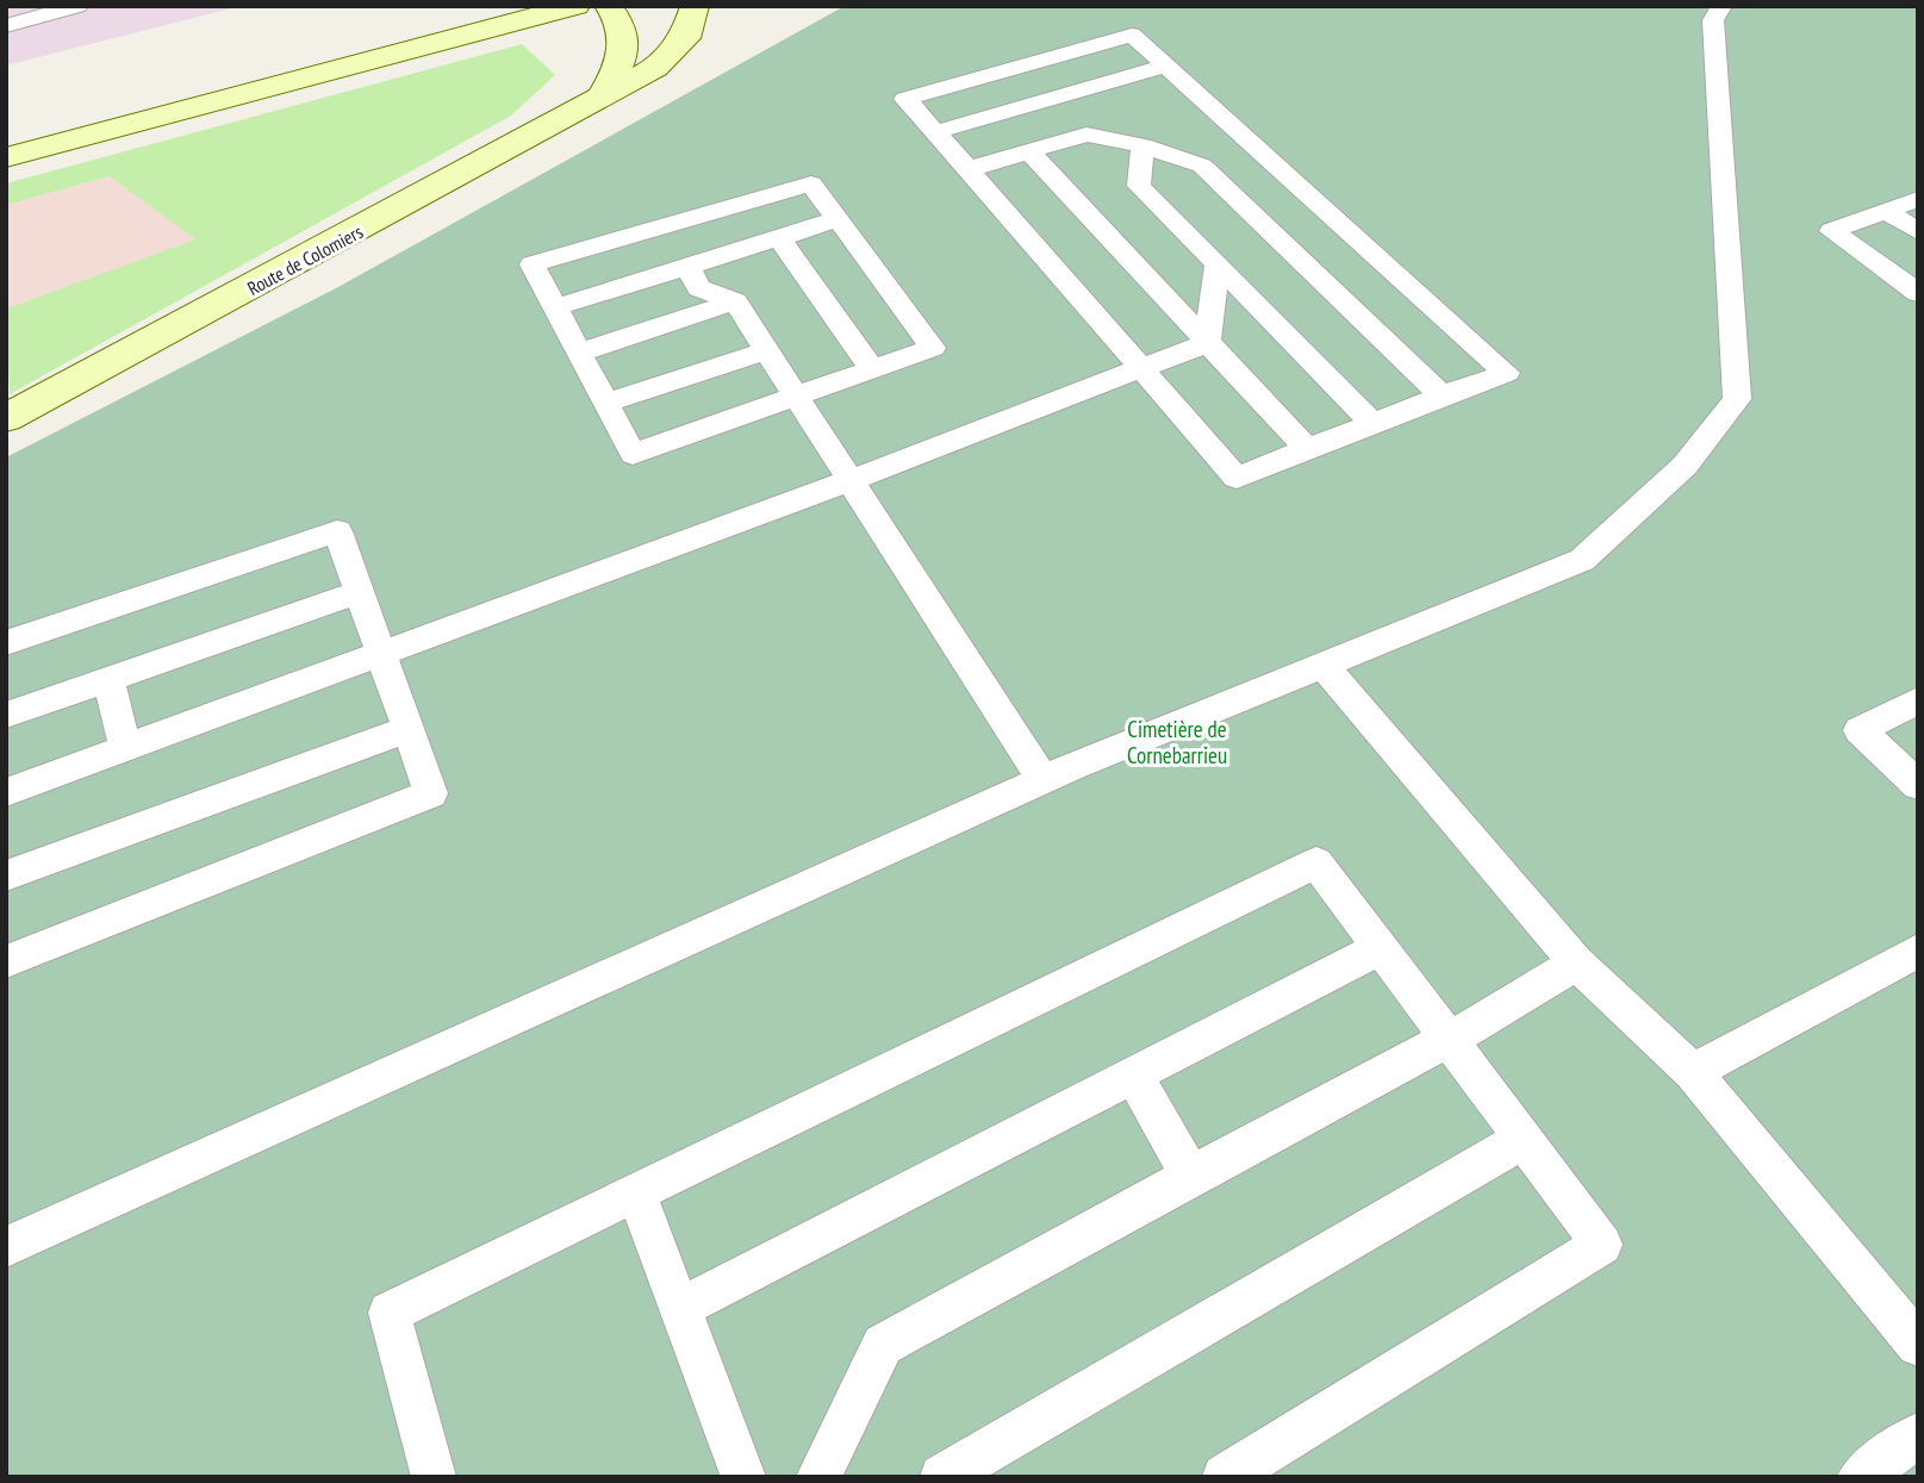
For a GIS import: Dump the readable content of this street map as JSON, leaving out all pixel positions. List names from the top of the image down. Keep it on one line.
{"streets":{"main road":["Route de Colomiers"]},"parks":["Cimetière de Cornebarrieu"]}
